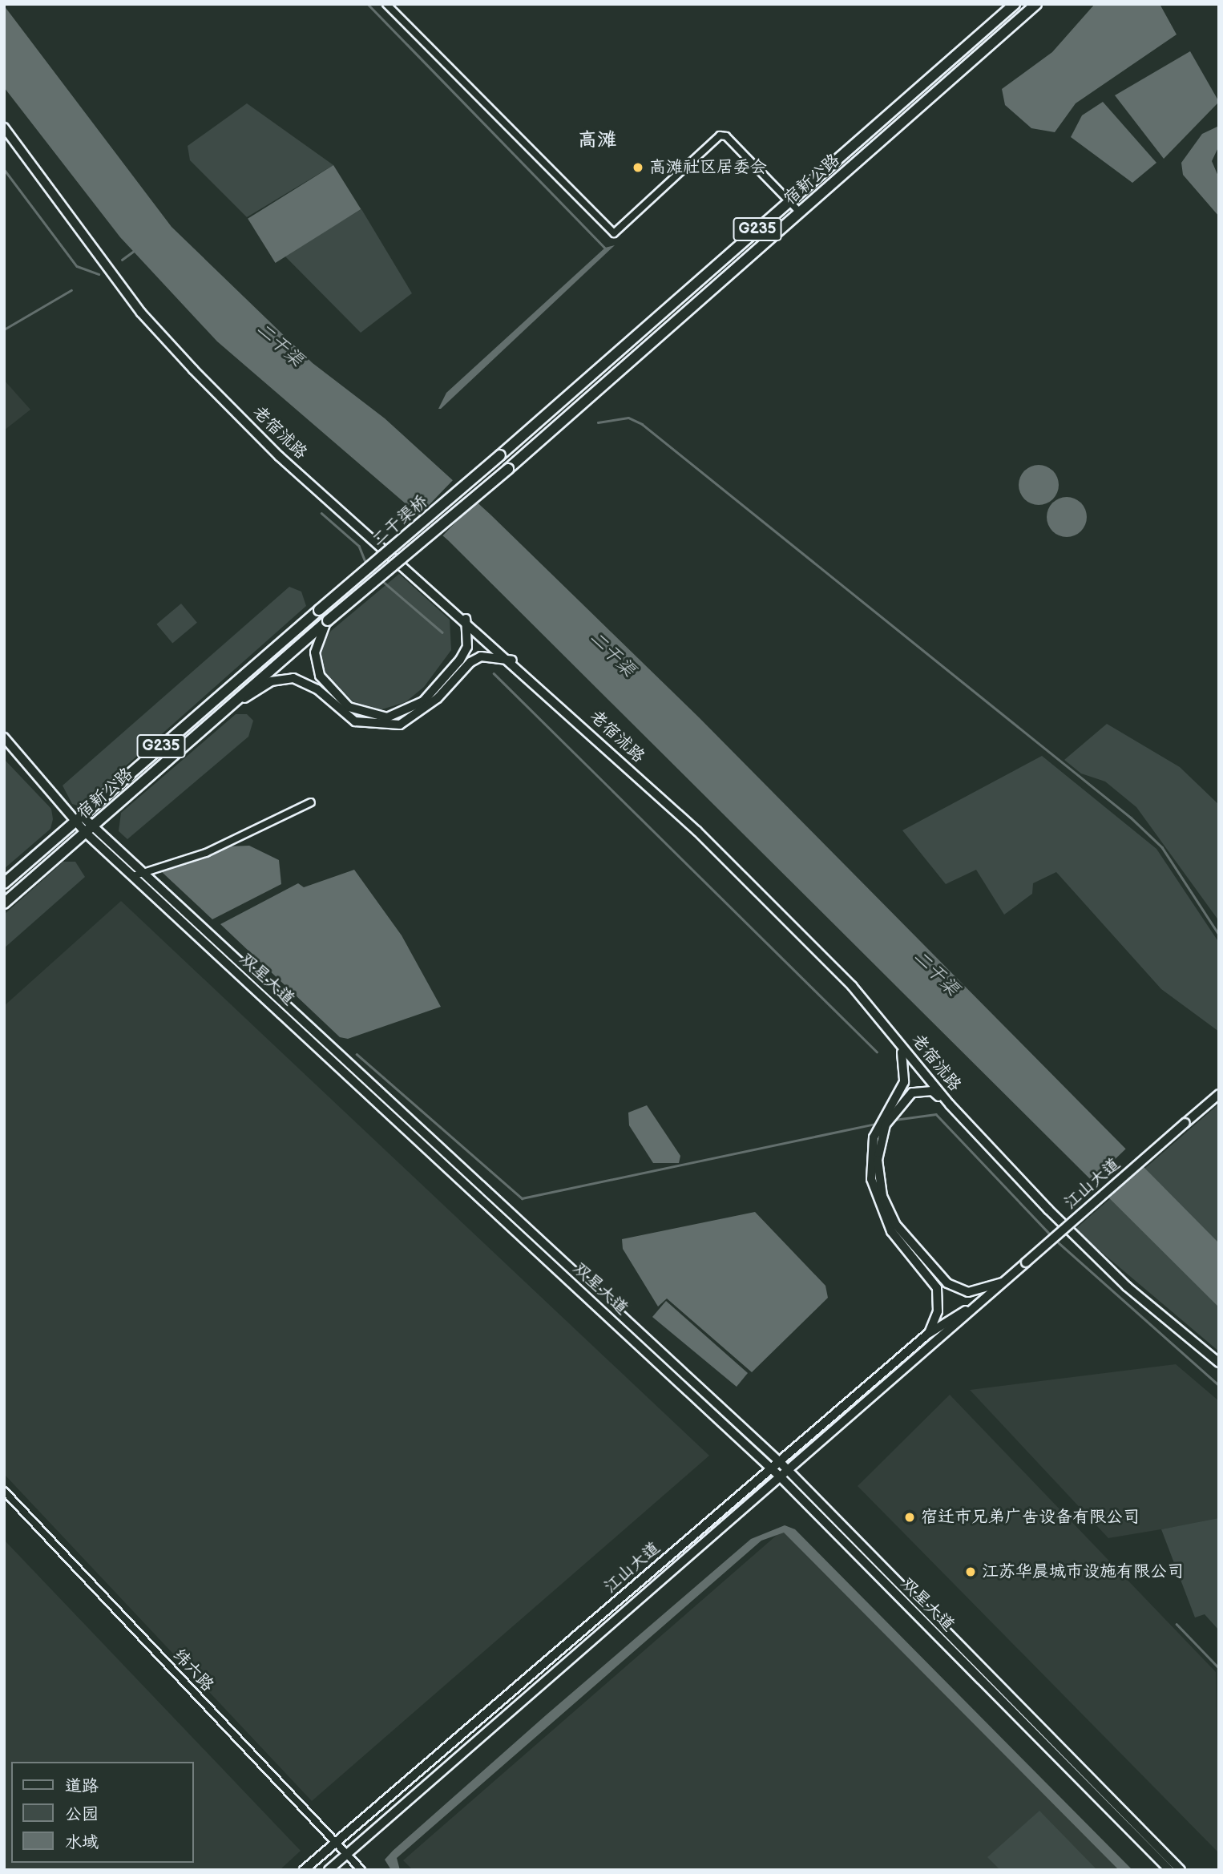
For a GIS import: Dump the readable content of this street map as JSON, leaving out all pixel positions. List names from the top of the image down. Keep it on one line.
{"streets":{"highway":["宿新公路","G235","二干渠桥"],"main road":["老宿沭路","江山大道"],"street":["双星大道","纬六路"]},"crossings":[["宿新公路","二干渠桥"],["宿新公路","双星大道"],["双星大道","江山大道"],["江山大道","纬六路"]],"districts":["高滩"],"water":["二干渠"],"places":["高滩社区居委会","宿迁市兄弟广告设备有限公司","江苏华晨城市设施有限公司"],"legend":["道路","公园","水域"]}
